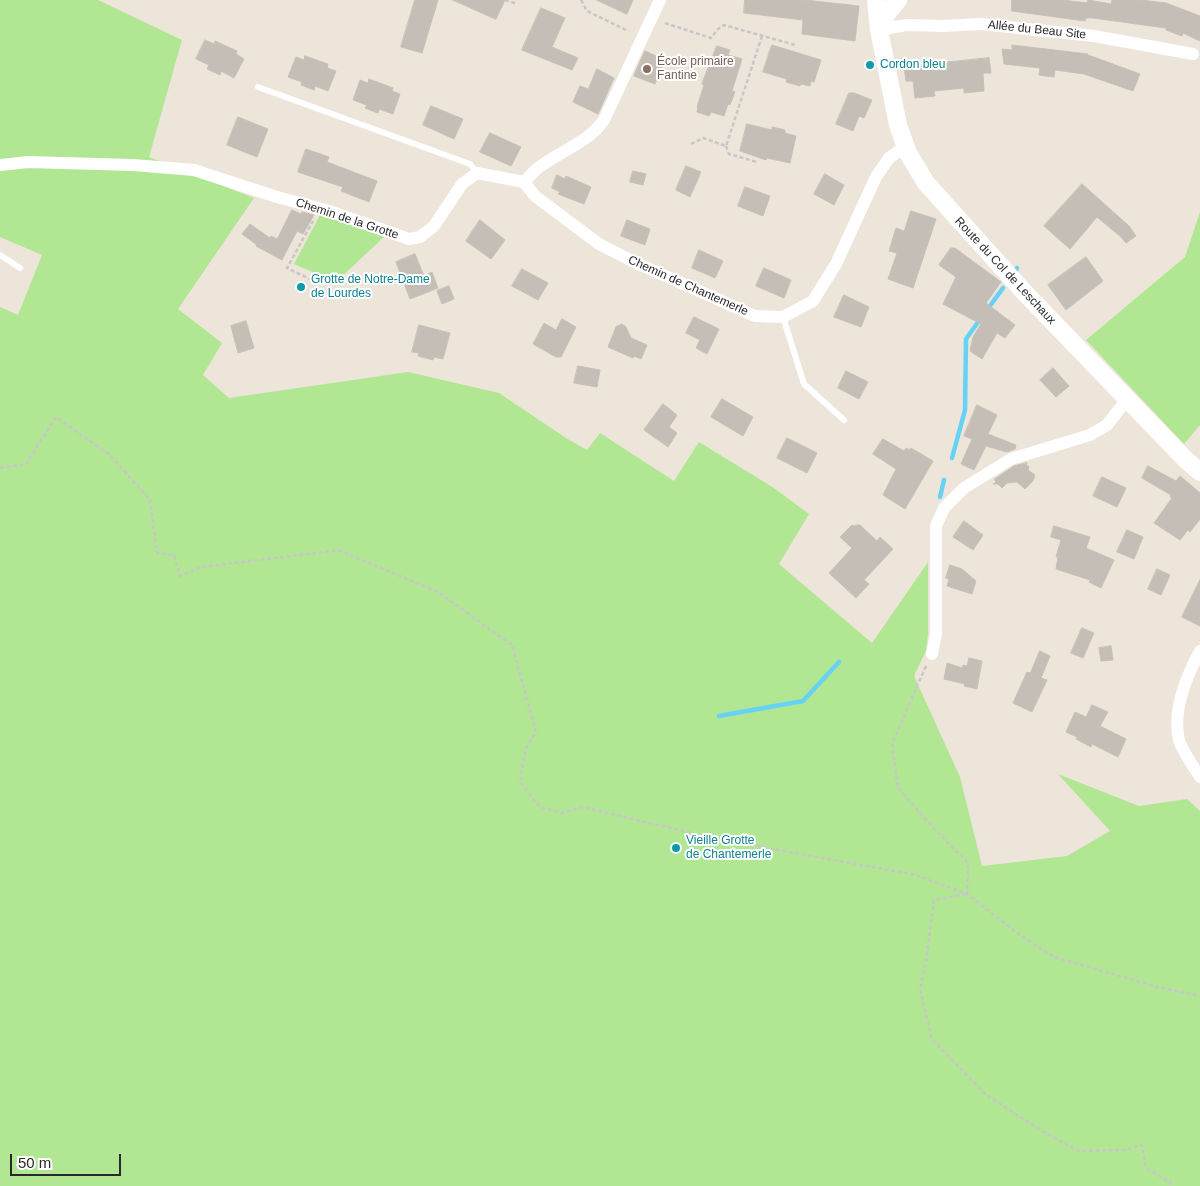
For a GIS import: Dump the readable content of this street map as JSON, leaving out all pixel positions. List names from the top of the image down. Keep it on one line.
{"streets":{"main road":["Route du Col de Leschaux"],"street":["Allée du Beau Site","Chemin de la Grotte","Chemin de Chantemerle"]},"crossings":[["Allée du Beau Site","Route du Col de Leschaux"]],"places":["Cordon bleu","École primaire Fantine","Grotte de Notre-Dame de Lourdes","Vieille Grotte de Chantemerle"],"scale_bar":"50 m"}
